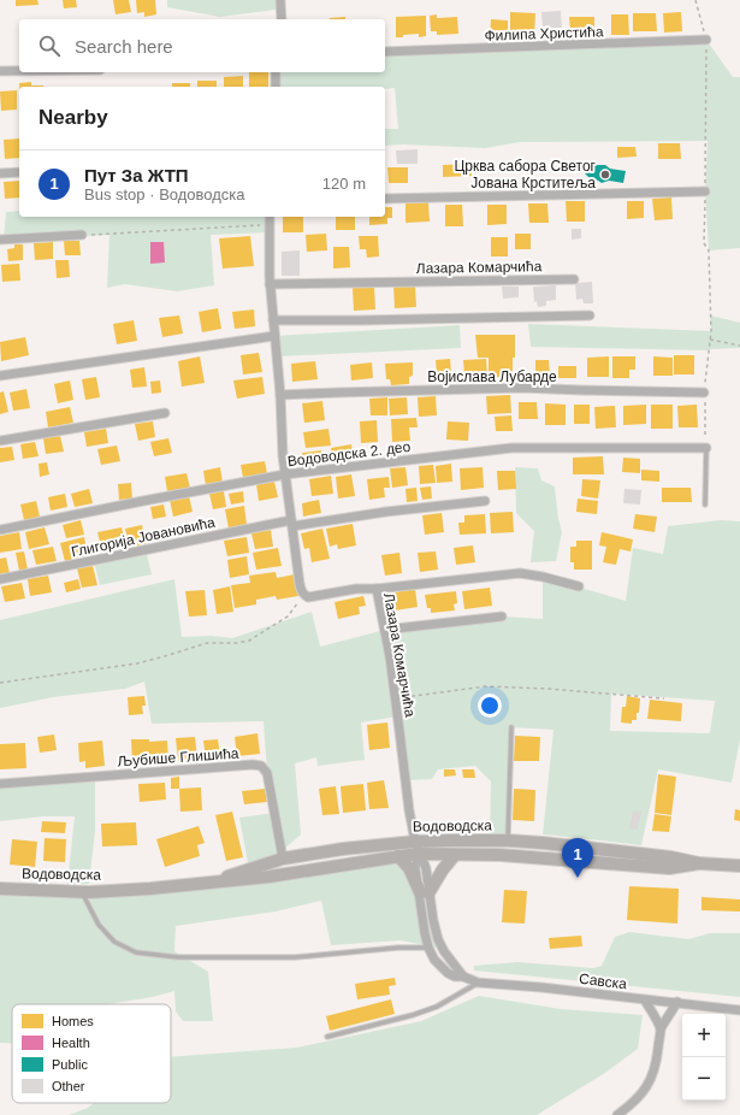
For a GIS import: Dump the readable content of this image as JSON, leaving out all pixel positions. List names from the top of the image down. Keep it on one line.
{"streets":{"main road":["Водоводска"],"street":["Филипа Христића","Лазара Комарчића","Војислава Лубарде","Водоводска 2. део","Глигорија Јовановића","Љубише Глишића","Савска"]},"crossings":[["Лазара Комарчића","Водоводска"],["Лазара Комарчића","Савска"],["Љубише Глишића","Водоводска"],["Водоводска","Савска"]],"places":["Црква сабора Светог Јована Крститеља"],"legend":["Homes","Health","Public","Other"],"page":{"search":"Search here","heading":"Nearby","list":[{"mark":"1","name":"Пут За ЖТП","note":"Bus stop · Водоводска","value":"120 m"}],"pins":"1","map_buttons":["+","−"]}}
